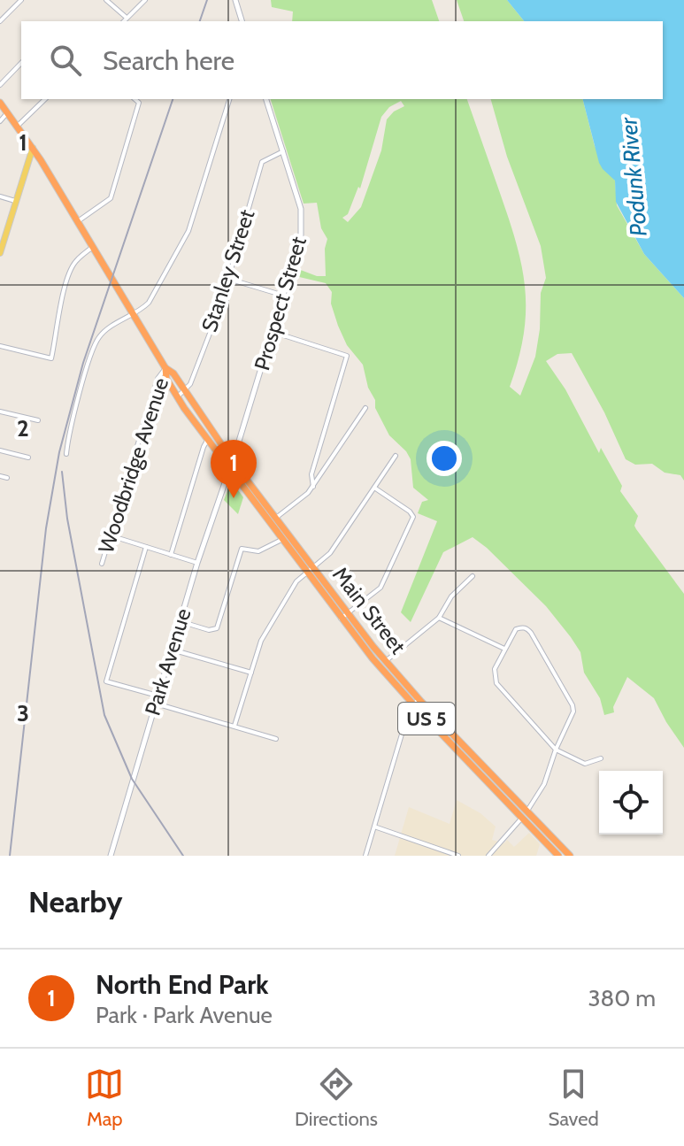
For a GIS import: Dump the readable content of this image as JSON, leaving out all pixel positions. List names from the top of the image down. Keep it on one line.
{"streets":{"highway":["Main Street","US 5"],"main road":["Prospect Street","Park Avenue"],"street":["Stanley Street","Woodbridge Avenue"]},"crossings":[["Stanley Street","Prospect Street"],["Stanley Street","Main Street"],["Prospect Street","Main Street"],["Prospect Street","Park Avenue"],["Woodbridge Avenue","Main Street"],["Main Street","Park Avenue"]],"water":["Podunk River"],"page":{"search":"Search here","pins":"1","heading":"Nearby","list":[{"mark":"1","name":"North End Park","note":"Park · Park Avenue","value":"380 m"}],"nav":["Map","Directions","Saved"]},"grid":{"rows":["1","2","3"]}}
